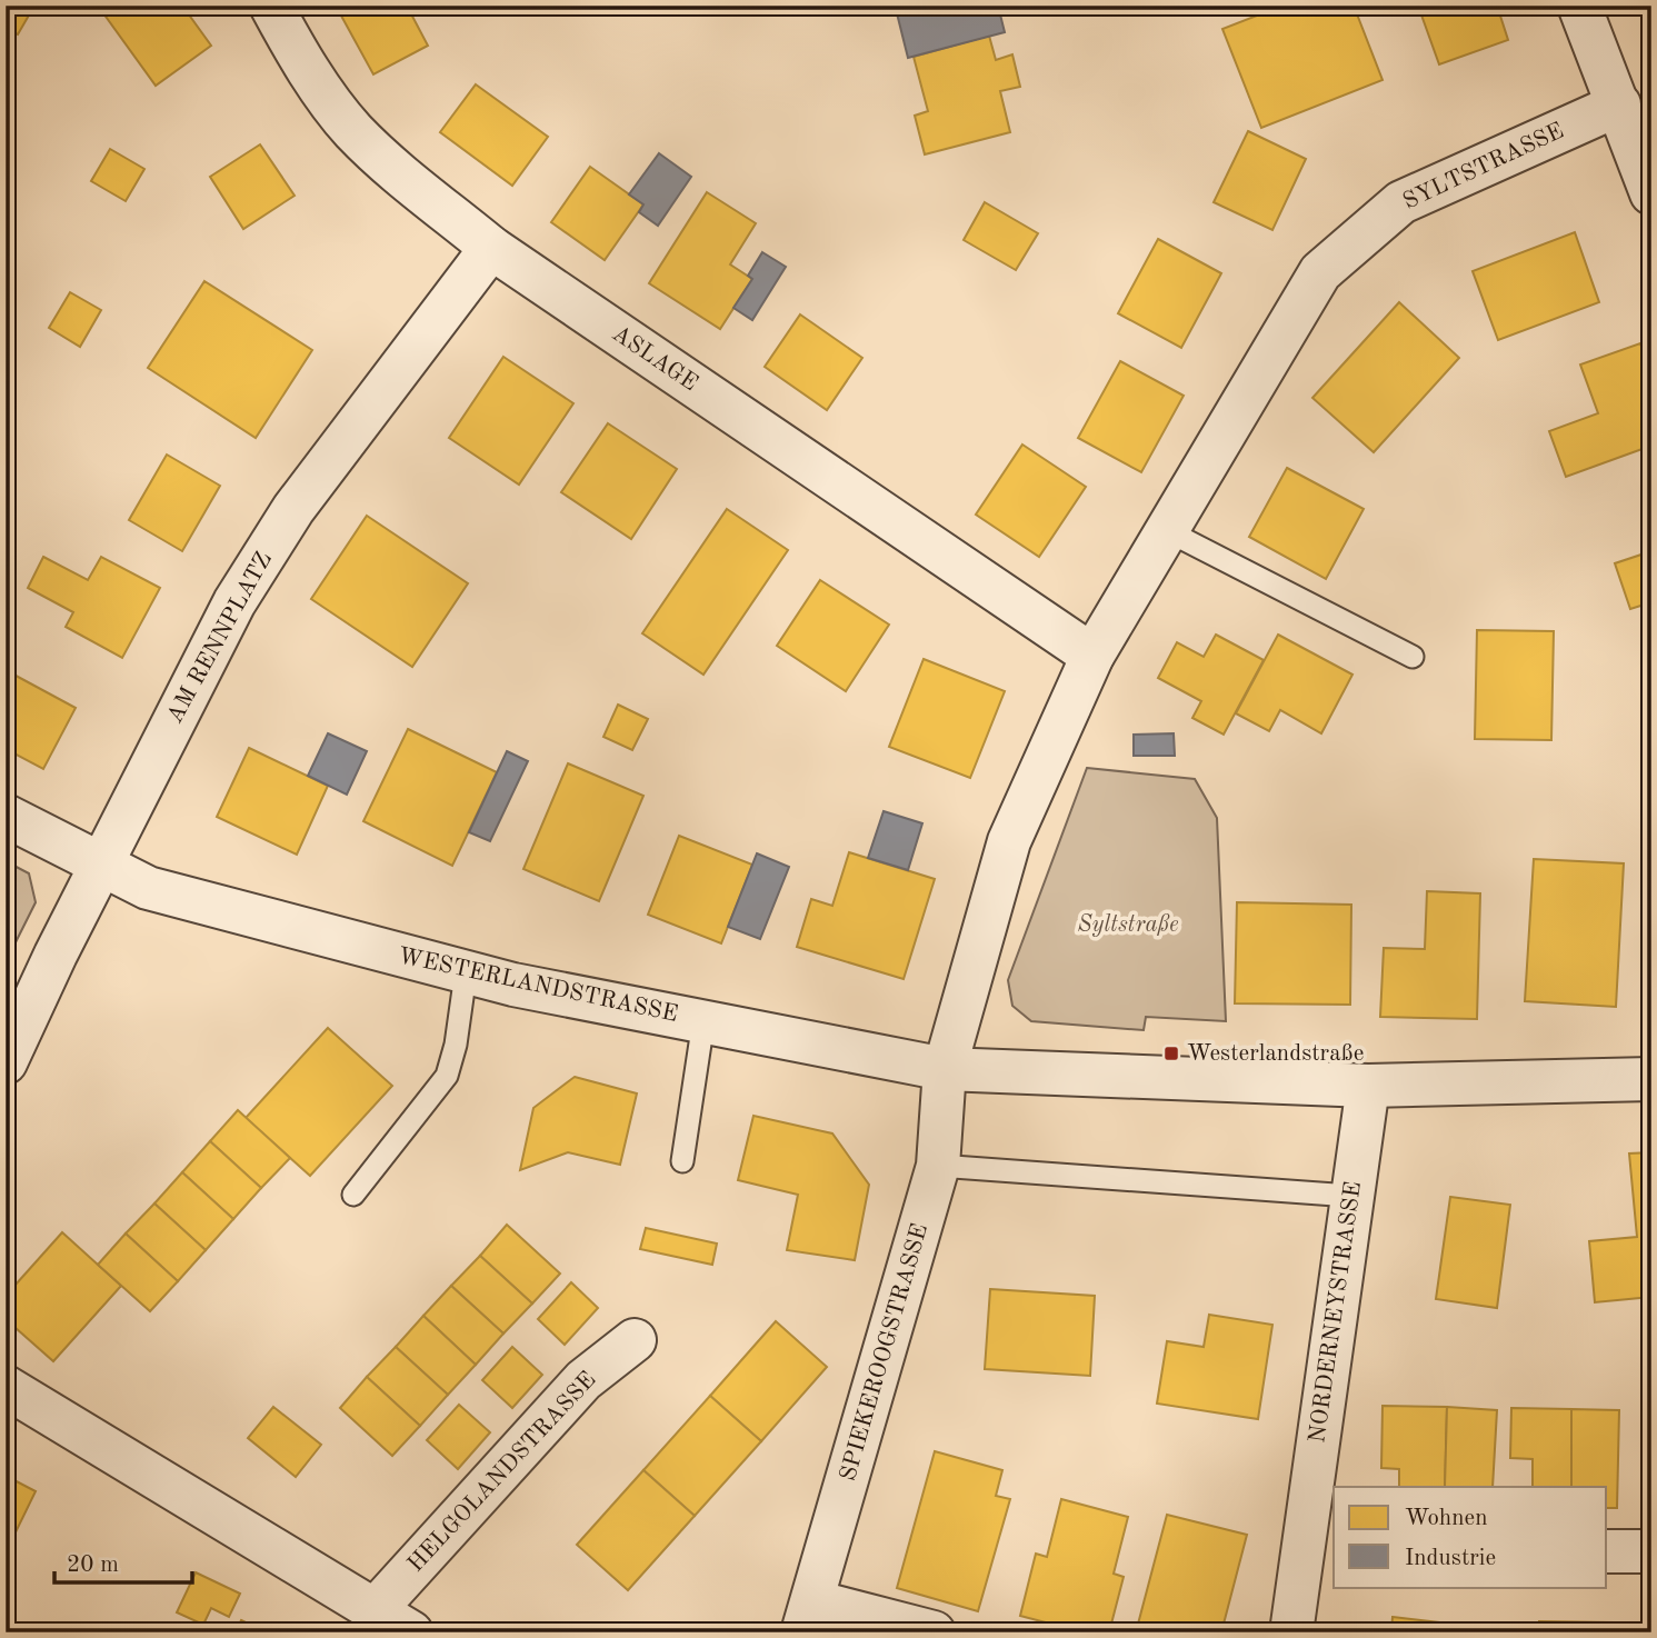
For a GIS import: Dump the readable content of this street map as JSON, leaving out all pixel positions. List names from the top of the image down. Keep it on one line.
{"streets":{"street":["SYLTSTRASSE","ASLAGE","AM RENNPLATZ","WESTERLANDSTRASSE","NORDERNEYSTRASSE","SPIEKEROOGSTRASSE","HELGOLANDSTRASSE"]},"crossings":[["SYLTSTRASSE","ASLAGE"],["SYLTSTRASSE","WESTERLANDSTRASSE"],["SYLTSTRASSE","SPIEKEROOGSTRASSE"],["ASLAGE","AM RENNPLATZ"],["AM RENNPLATZ","WESTERLANDSTRASSE"],["WESTERLANDSTRASSE","NORDERNEYSTRASSE"],["WESTERLANDSTRASSE","SPIEKEROOGSTRASSE"]],"parks":["Syltstraße"],"places":{"transit":["Westerlandstraße"]},"legend":["Wohnen","Industrie"],"scale_bar":"20 m"}
